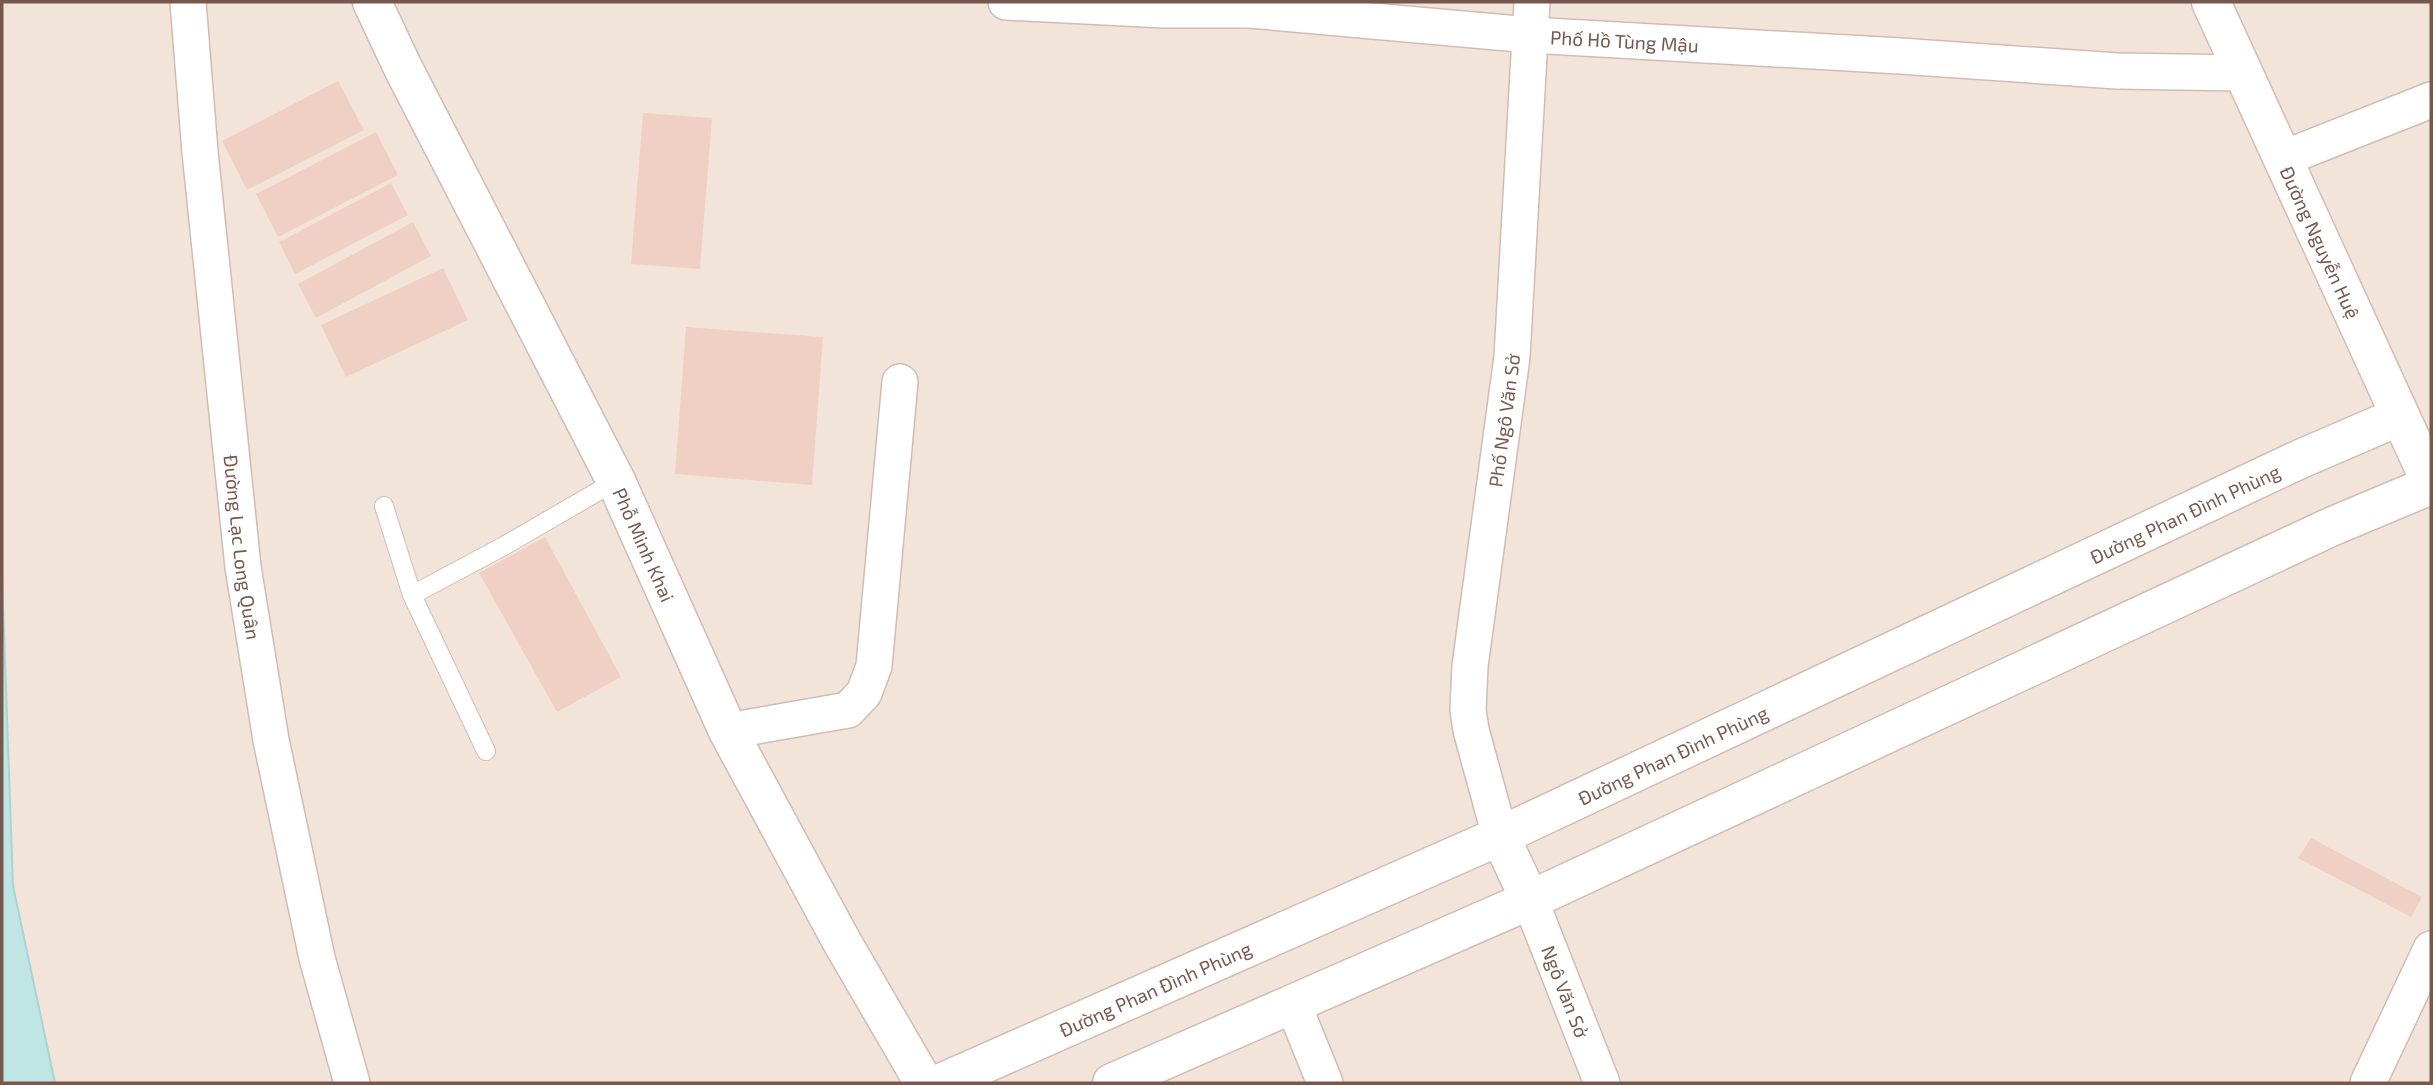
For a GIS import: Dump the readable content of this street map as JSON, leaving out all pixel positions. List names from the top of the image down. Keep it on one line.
{"streets":{"street":["Phố Hồ Tùng Mậu","Đường Nguyễn Huệ","Phố Ngô Văn Sở","Đường Phan Đình Phùng","Phỗ Minh Khai","Đường Lạc Long Quân","Ngô Văn Sở"]},"crossings":[["Phố Hồ Tùng Mậu","Đường Nguyễn Huệ"],["Phố Hồ Tùng Mậu","Phố Ngô Văn Sở"],["Đường Nguyễn Huệ","Đường Phan Đình Phùng"],["Phố Ngô Văn Sở","Đường Phan Đình Phùng"]]}
